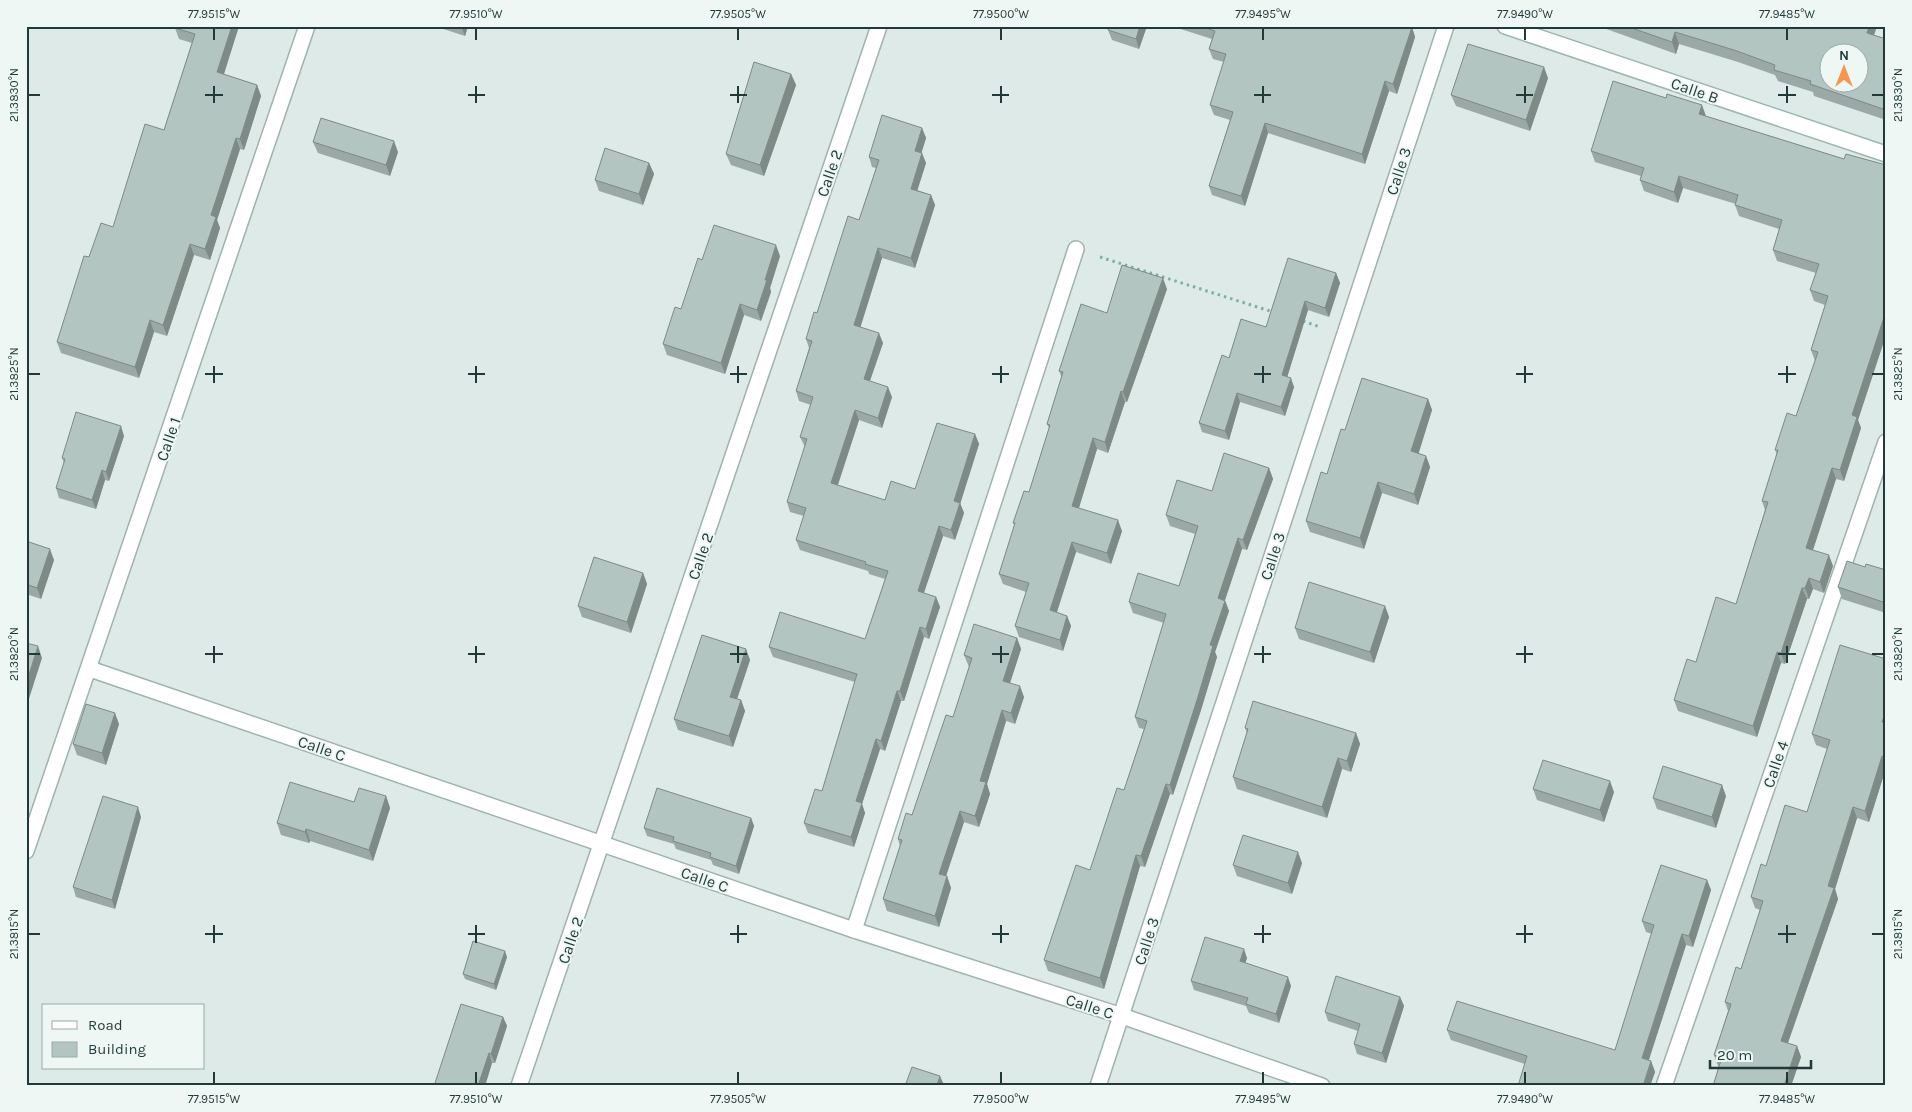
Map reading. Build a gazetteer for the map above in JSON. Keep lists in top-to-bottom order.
{
  "streets": {
    "street": [
      "Calle B",
      "Calle 3",
      "Calle 2",
      "Calle 1",
      "Calle C",
      "Calle 4"
    ]
  },
  "crossings": [
    ["Calle 3", "Calle C"],
    ["Calle 2", "Calle C"],
    ["Calle 1", "Calle C"]
  ],
  "legend": ["Road", "Building"],
  "scale_bar": "20 m",
  "north": "top",
  "coordinates": [
    "77.9515°W",
    "77.9510°W",
    "77.9505°W",
    "77.9500°W",
    "77.9495°W",
    "77.9490°W",
    "77.9485°W",
    "21.3830°N",
    "21.3825°N",
    "21.3820°N",
    "21.3815°N"
  ]
}
